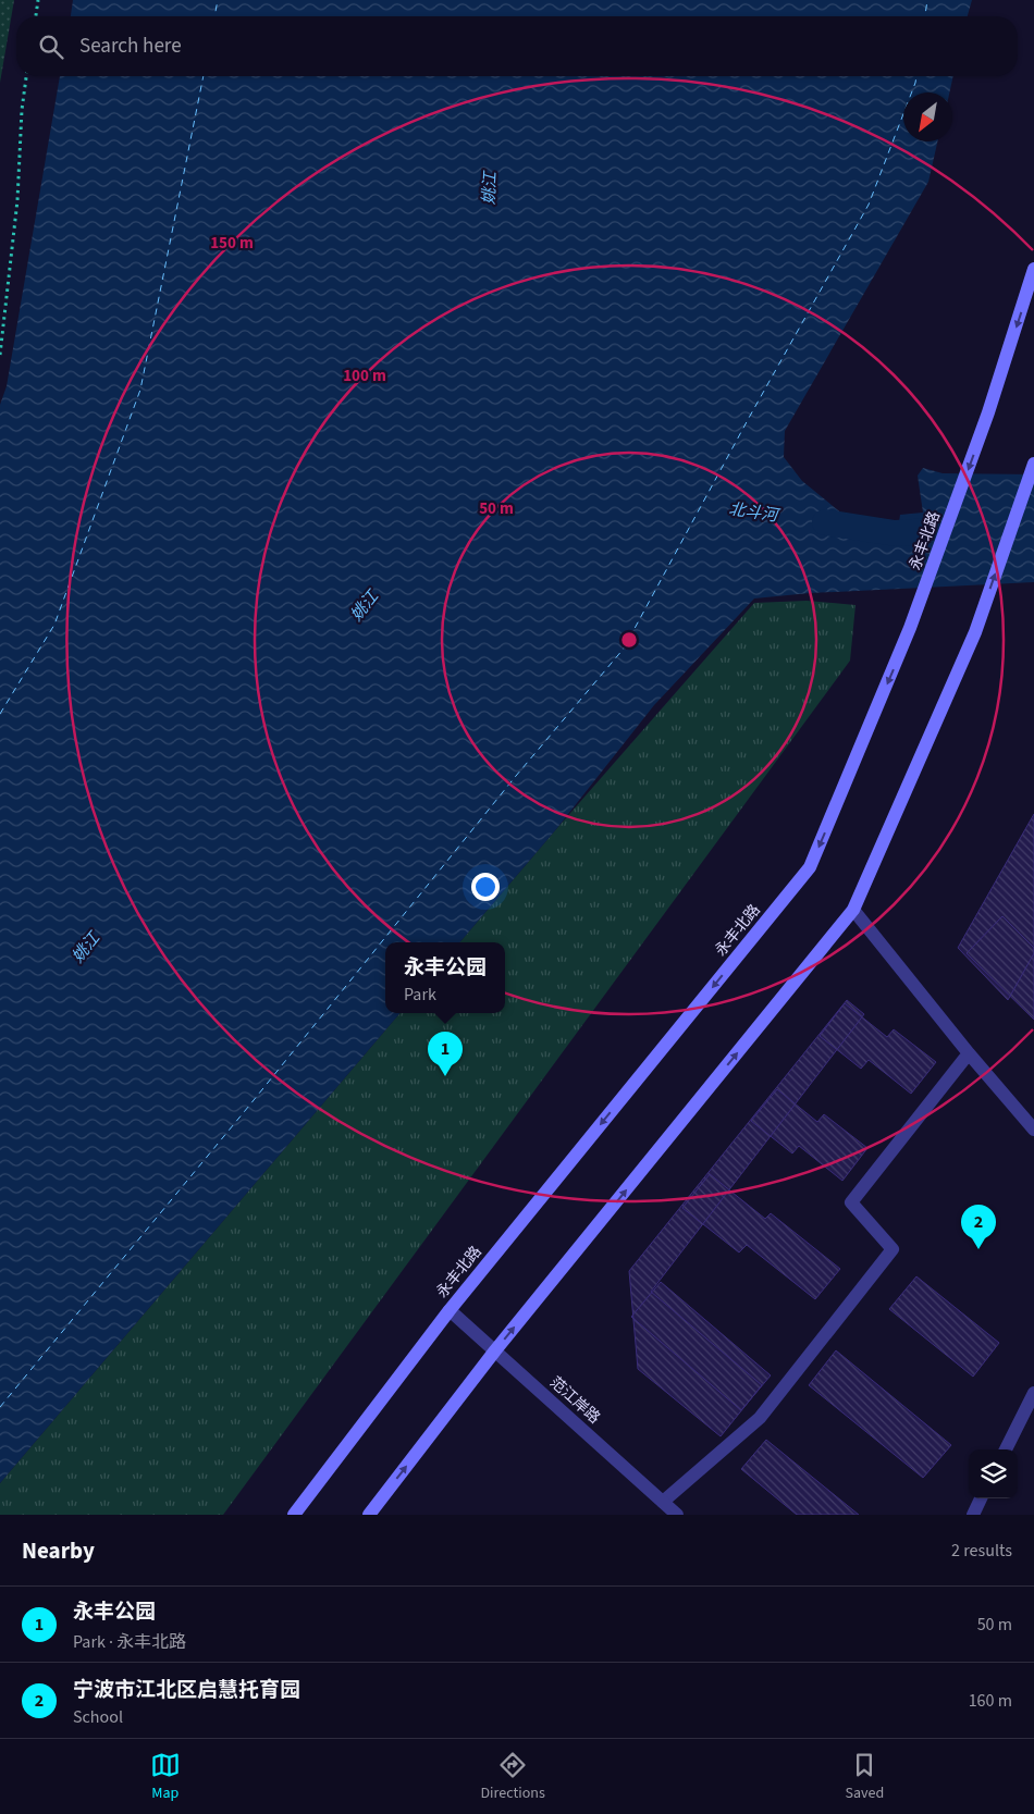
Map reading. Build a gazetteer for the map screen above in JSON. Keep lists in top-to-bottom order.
{
  "streets": {
    "main road": ["永丰北路"],
    "street": ["范江岸路"]
  },
  "crossings": [
    ["永丰北路", "范江岸路"]
  ],
  "water": ["姚江", "北斗河"],
  "north": "bottom left",
  "page": {
    "search": "Search here",
    "popup": ["永丰公园", "Park"],
    "pins": ["1", "2"],
    "heading": ["Nearby", "2 results"],
    "list": [
      {
        "mark": "1",
        "name": "永丰公园",
        "note": "Park · 永丰北路",
        "value": "50 m"
      },
      {
        "mark": "2",
        "name": "宁波市江北区启慧托育园",
        "note": "School",
        "value": "160 m"
      }
    ],
    "nav": ["Map", "Directions", "Saved"]
  },
  "rings": ["150 m", "100 m", "50 m"]
}
